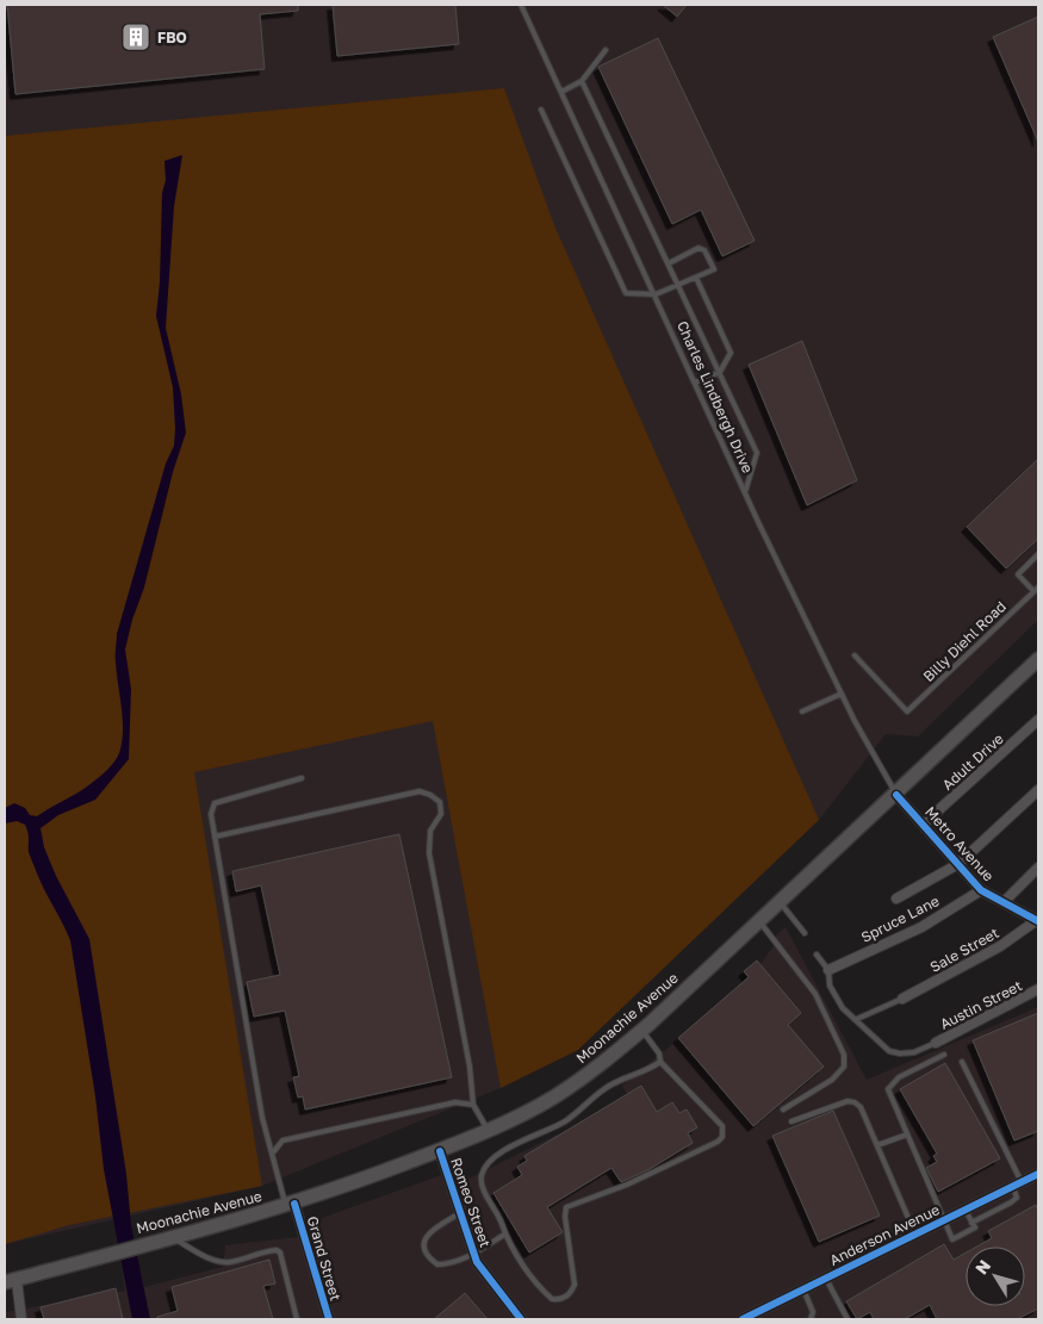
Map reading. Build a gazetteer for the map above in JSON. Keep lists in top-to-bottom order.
{
  "streets": {
    "main road": ["Moonachie Avenue"],
    "street": [
      "Adult Drive",
      "Metro Avenue",
      "Spruce Lane",
      "Sale Street",
      "Austin Street",
      "Romeo Street",
      "Anderson Avenue",
      "Grand Street"
    ],
    "lane": ["Charles Lindbergh Drive", "Billy Diehl Road"]
  },
  "crossings": [
    ["Charles Lindbergh Drive", "Metro Avenue"],
    ["Charles Lindbergh Drive", "Moonachie Avenue"],
    ["Adult Drive", "Metro Avenue"],
    ["Metro Avenue", "Spruce Lane"],
    ["Metro Avenue", "Sale Street"],
    ["Metro Avenue", "Moonachie Avenue"],
    ["Moonachie Avenue", "Romeo Street"],
    ["Moonachie Avenue", "Grand Street"]
  ],
  "places": {
    "building": ["FBO"]
  },
  "north": "top left"
}
